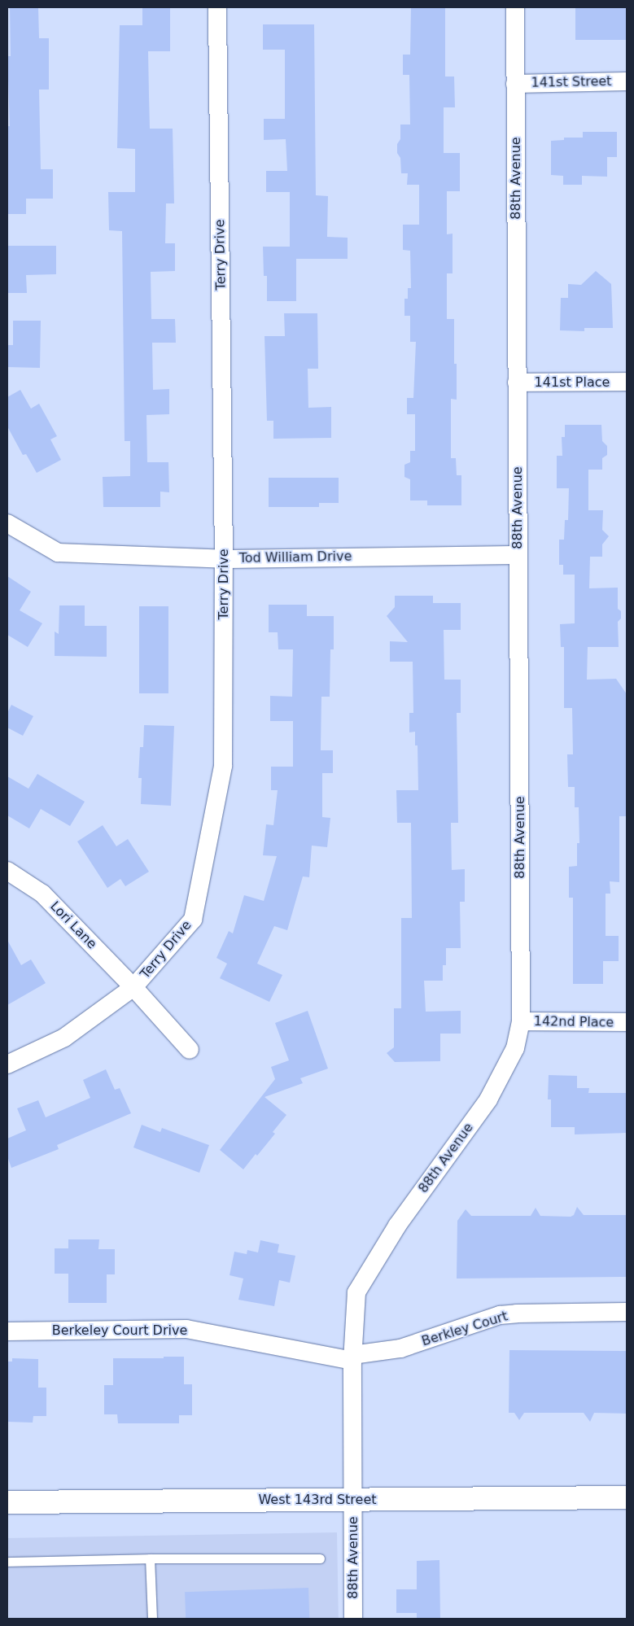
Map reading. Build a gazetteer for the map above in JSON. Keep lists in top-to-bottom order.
{
  "streets": {
    "main road": ["West 143rd Street"],
    "street": [
      "141st Street",
      "88th Avenue",
      "Terry Drive",
      "141st Place",
      "Tod William Drive",
      "Lori Lane",
      "142nd Place",
      "Berkley Court",
      "Berkeley Court Drive"
    ]
  },
  "crossings": [
    ["141st Street", "88th Avenue"],
    ["88th Avenue", "141st Place"],
    ["88th Avenue", "Tod William Drive"],
    ["88th Avenue", "142nd Place"],
    ["88th Avenue", "Berkley Court"],
    ["88th Avenue", "Berkeley Court Drive"],
    ["88th Avenue", "West 143rd Street"],
    ["Terry Drive", "Tod William Drive"],
    ["Terry Drive", "Lori Lane"],
    ["Berkley Court", "Berkeley Court Drive"]
  ]
}
